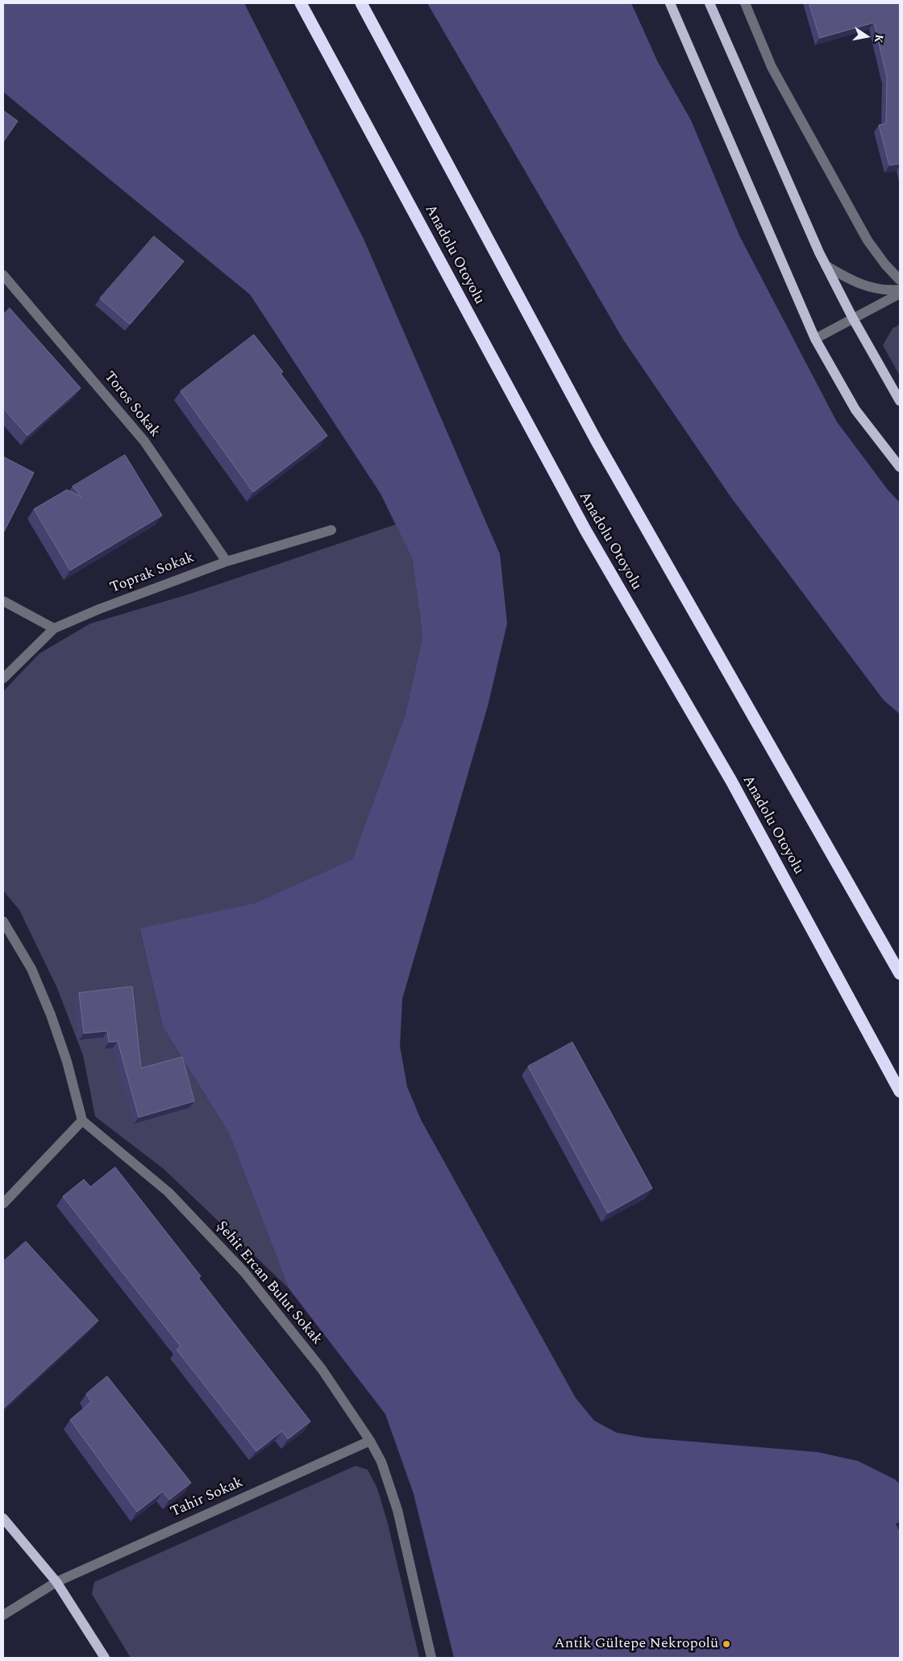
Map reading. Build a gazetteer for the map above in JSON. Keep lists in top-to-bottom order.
{
  "streets": {
    "highway": ["Anadolu Otoyolu"],
    "street": [
      "Toros Sokak",
      "Toprak Sokak",
      "Şehit Ercan Bulut Sokak",
      "Tahir Sokak"
    ]
  },
  "crossings": [
    ["Toros Sokak", "Toprak Sokak"],
    ["Şehit Ercan Bulut Sokak", "Tahir Sokak"]
  ],
  "places": ["Antik Gültepe Nekropolü"],
  "north": "right"
}
